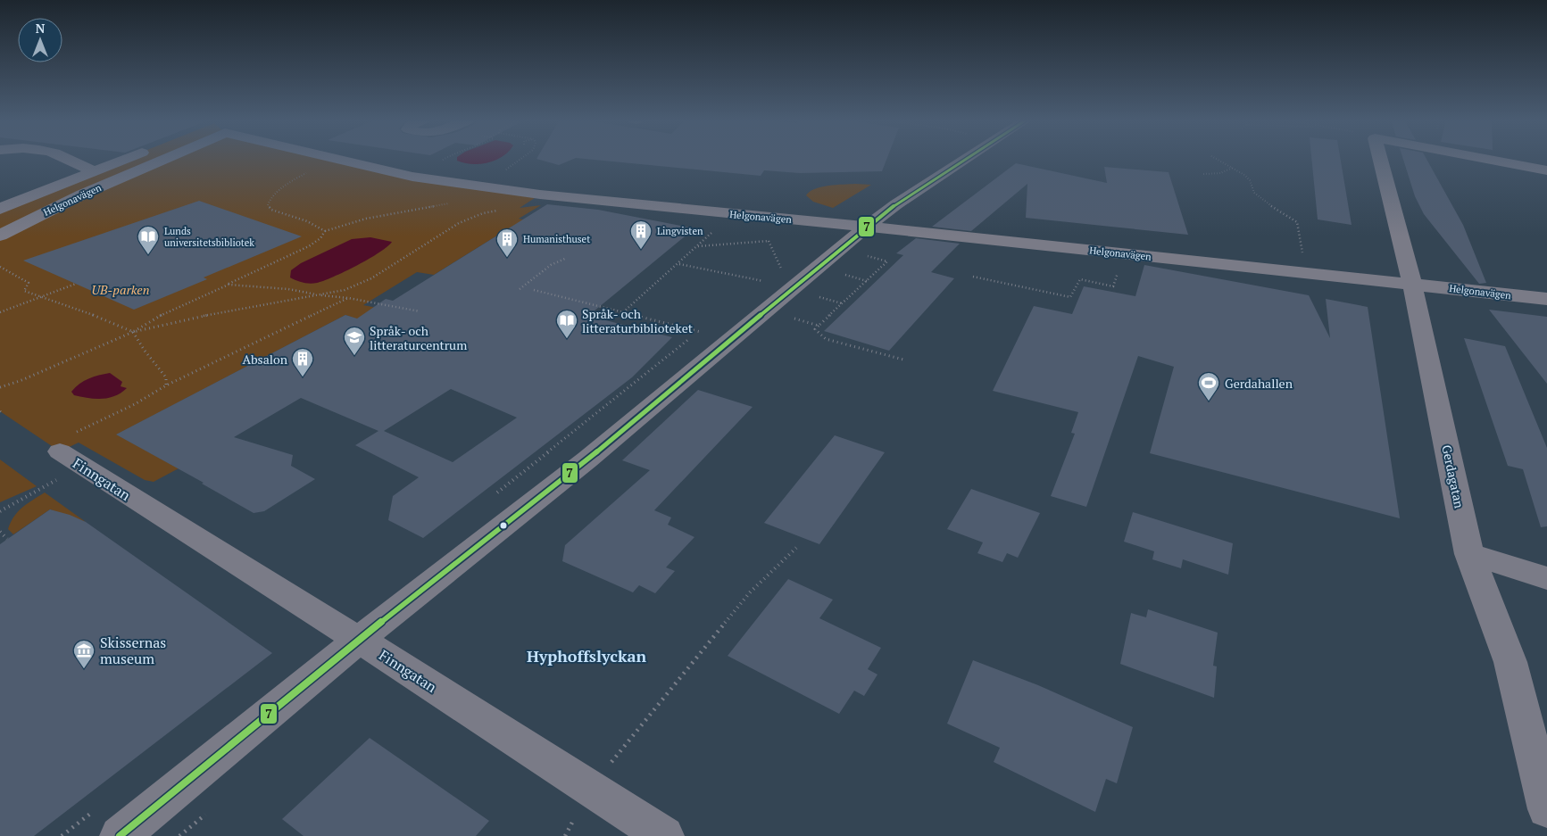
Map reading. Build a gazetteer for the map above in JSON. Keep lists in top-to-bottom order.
{
  "streets": {
    "street": ["Helgonavägen", "Gerdagatan", "Finngatan"]
  },
  "crossings": [
    ["Helgonavägen", "Gerdagatan"]
  ],
  "districts": ["Hyphoffslyckan"],
  "parks": ["UB-parken"],
  "places": {
    "building": ["Lingvisten", "Humanisthuset", "Absalon"],
    "library": ["Lunds universitetsbibliotek", "Språk- och litteraturbiblioteket"],
    "school or university": ["Språk- och litteraturcentrum"],
    "sports": ["Gerdahallen"],
    "museum": ["Skissernas museum"]
  },
  "lines": ["transit line 7"],
  "north": "top"
}
